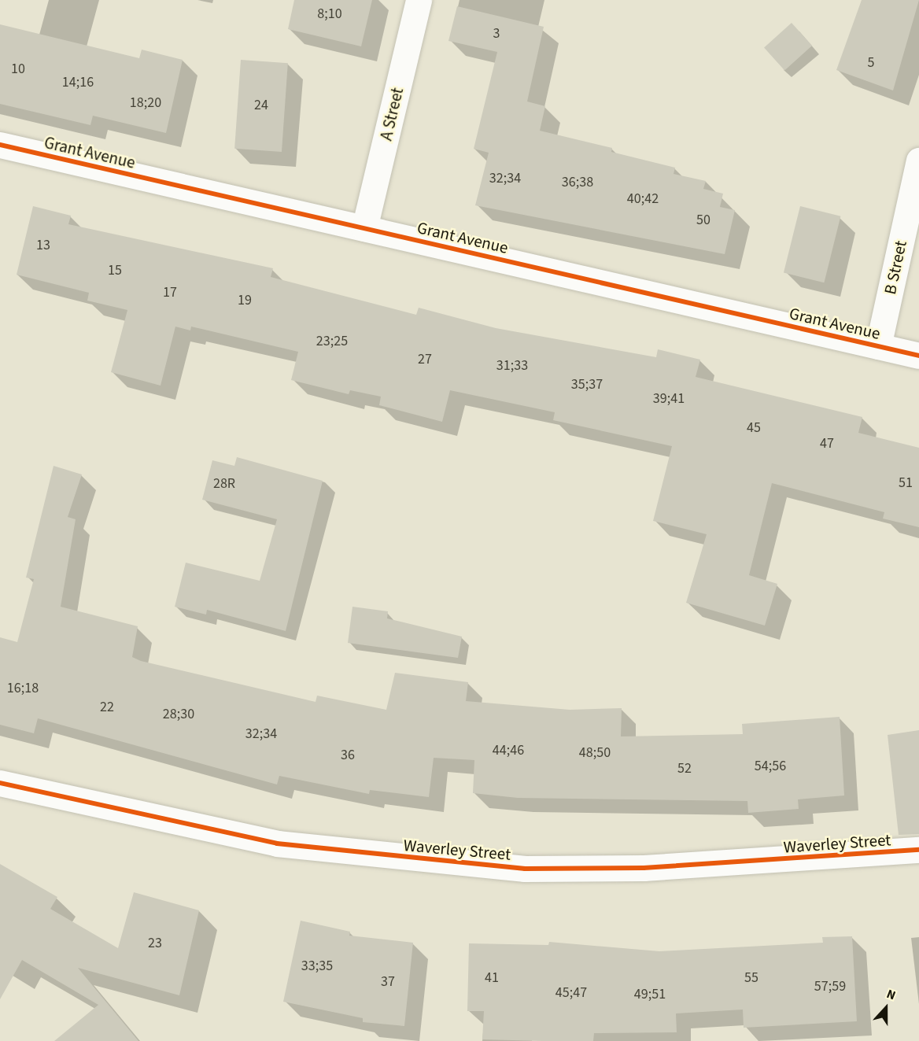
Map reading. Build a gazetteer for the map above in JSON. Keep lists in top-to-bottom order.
{
  "streets": {
    "street": [
      "A Street",
      "Grant Avenue",
      "B Street",
      "Waverley Street"
    ]
  },
  "crossings": [
    ["A Street", "Grant Avenue"],
    ["Grant Avenue", "B Street"]
  ],
  "house_numbers": [
    "8;10",
    "3",
    "5",
    "10",
    "14;16",
    "18;20",
    "24",
    "32;34",
    "36;38",
    "40;42",
    "50",
    "13",
    "15",
    "17",
    "19",
    "23;25",
    "27",
    "31;33",
    "35;37",
    "39;41",
    "45",
    "47",
    "51",
    "28R",
    "16;18",
    "22",
    "28;30",
    "32;34",
    "44;46",
    "48;50",
    "36",
    "54;56",
    "52",
    "23",
    "33;35",
    "41",
    "55",
    "37",
    "57;59",
    "45;47",
    "49;51"
  ],
  "north": "top"
}
